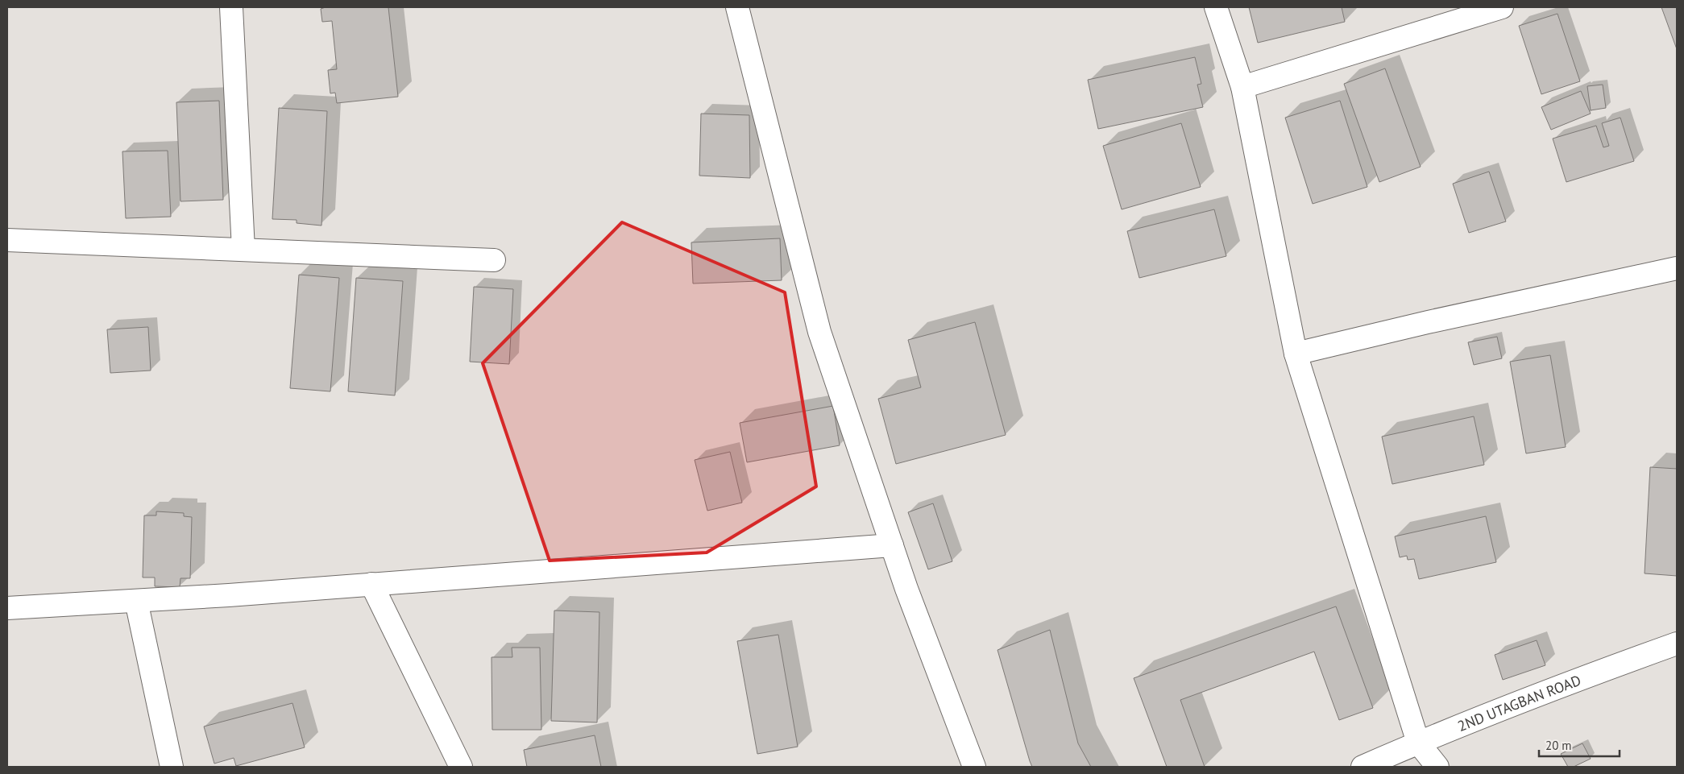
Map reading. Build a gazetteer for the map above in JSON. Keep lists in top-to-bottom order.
{
  "streets": {
    "street": ["2ND UTAGBAN ROAD"]
  },
  "scale_bar": "20 m"
}
